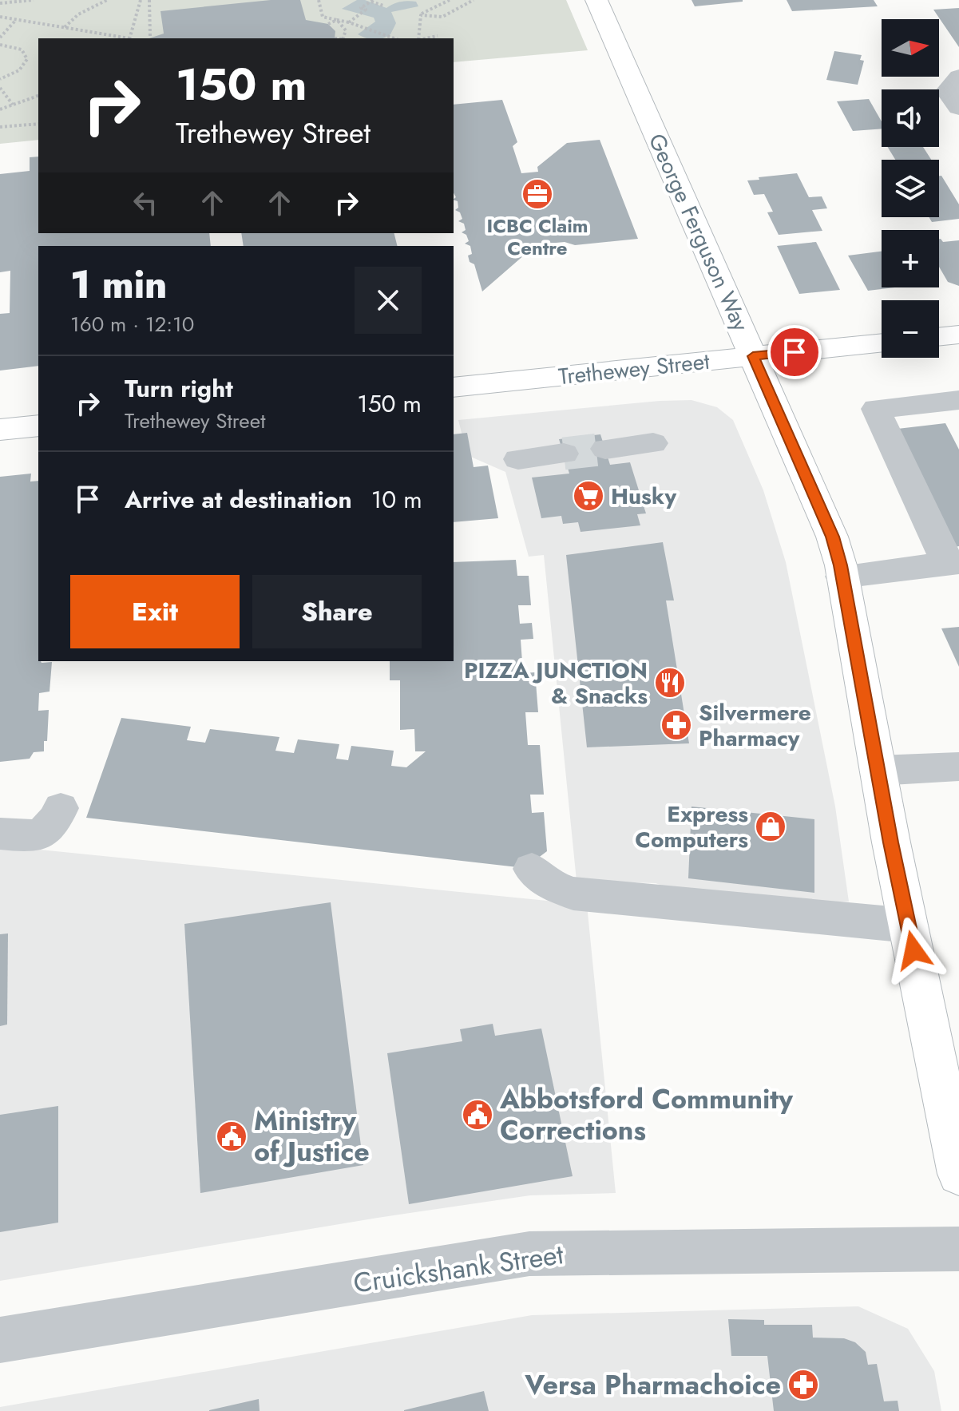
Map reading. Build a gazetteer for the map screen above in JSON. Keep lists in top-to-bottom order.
{
  "streets": {
    "main road": ["George Ferguson Way", "Trethewey Street"],
    "street": ["Cruickshank Street"]
  },
  "crossings": [
    ["George Ferguson Way", "Trethewey Street"]
  ],
  "places": {
    "office": ["ICBC Claim Centre"],
    "supermarket": ["Husky"],
    "restaurant": ["PIZZA JUNCTION & Snacks"],
    "pharmacy": ["Silvermere Pharmacy", "Versa Pharmachoice"],
    "shop": ["Express Computers"],
    "public building": ["Abbotsford Community Corrections", "Ministry of Justice"]
  },
  "north": "right",
  "page": {
    "map_buttons": ["+", "−"],
    "turn": ["150 m", "Trethewey Street"],
    "heading": ["1 min", "160 m · 12:10"],
    "list": [
      {
        "name": "Turn right",
        "note": "Trethewey Street",
        "value": "150 m"
      },
      {
        "name": "Arrive at destination",
        "value": "10 m"
      }
    ],
    "buttons": ["Exit", "Share"]
  }
}
